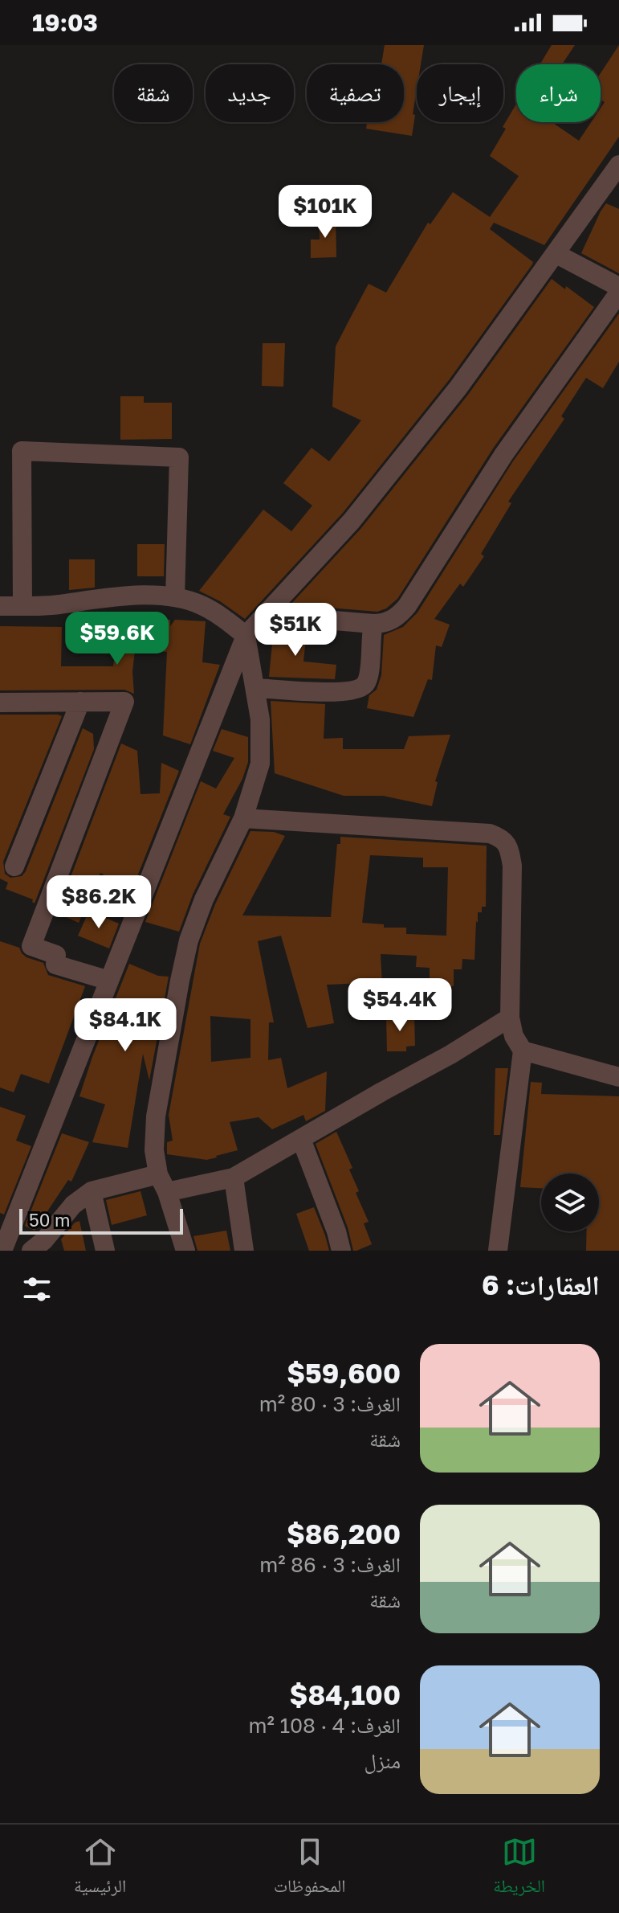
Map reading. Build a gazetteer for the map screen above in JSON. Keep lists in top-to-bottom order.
{
  "scale_bar": "50 m",
  "page": {
    "status": "19:03",
    "chip": [
      "شراء",
      "إيجار",
      "تصفية",
      "جديد",
      "شقة"
    ],
    "price": [
      "$101K",
      "$51K",
      "$59.6K",
      "$86.2K",
      "$54.4K",
      "$84.1K"
    ],
    "scale": "50 m",
    "heading": "العقارات: 6",
    "list": [
      {
        "name": "$59,600",
        "note": "الغرف: 3 · 80 m² · شقة"
      },
      {
        "name": "$86,200",
        "note": "الغرف: 3 · 86 m² · شقة"
      },
      {
        "name": "$84,100",
        "note": "الغرف: 4 · 108 m² · منزل"
      }
    ],
    "tabs": ["الخريطة", "المحفوظات", "الرئيسية"]
  }
}
